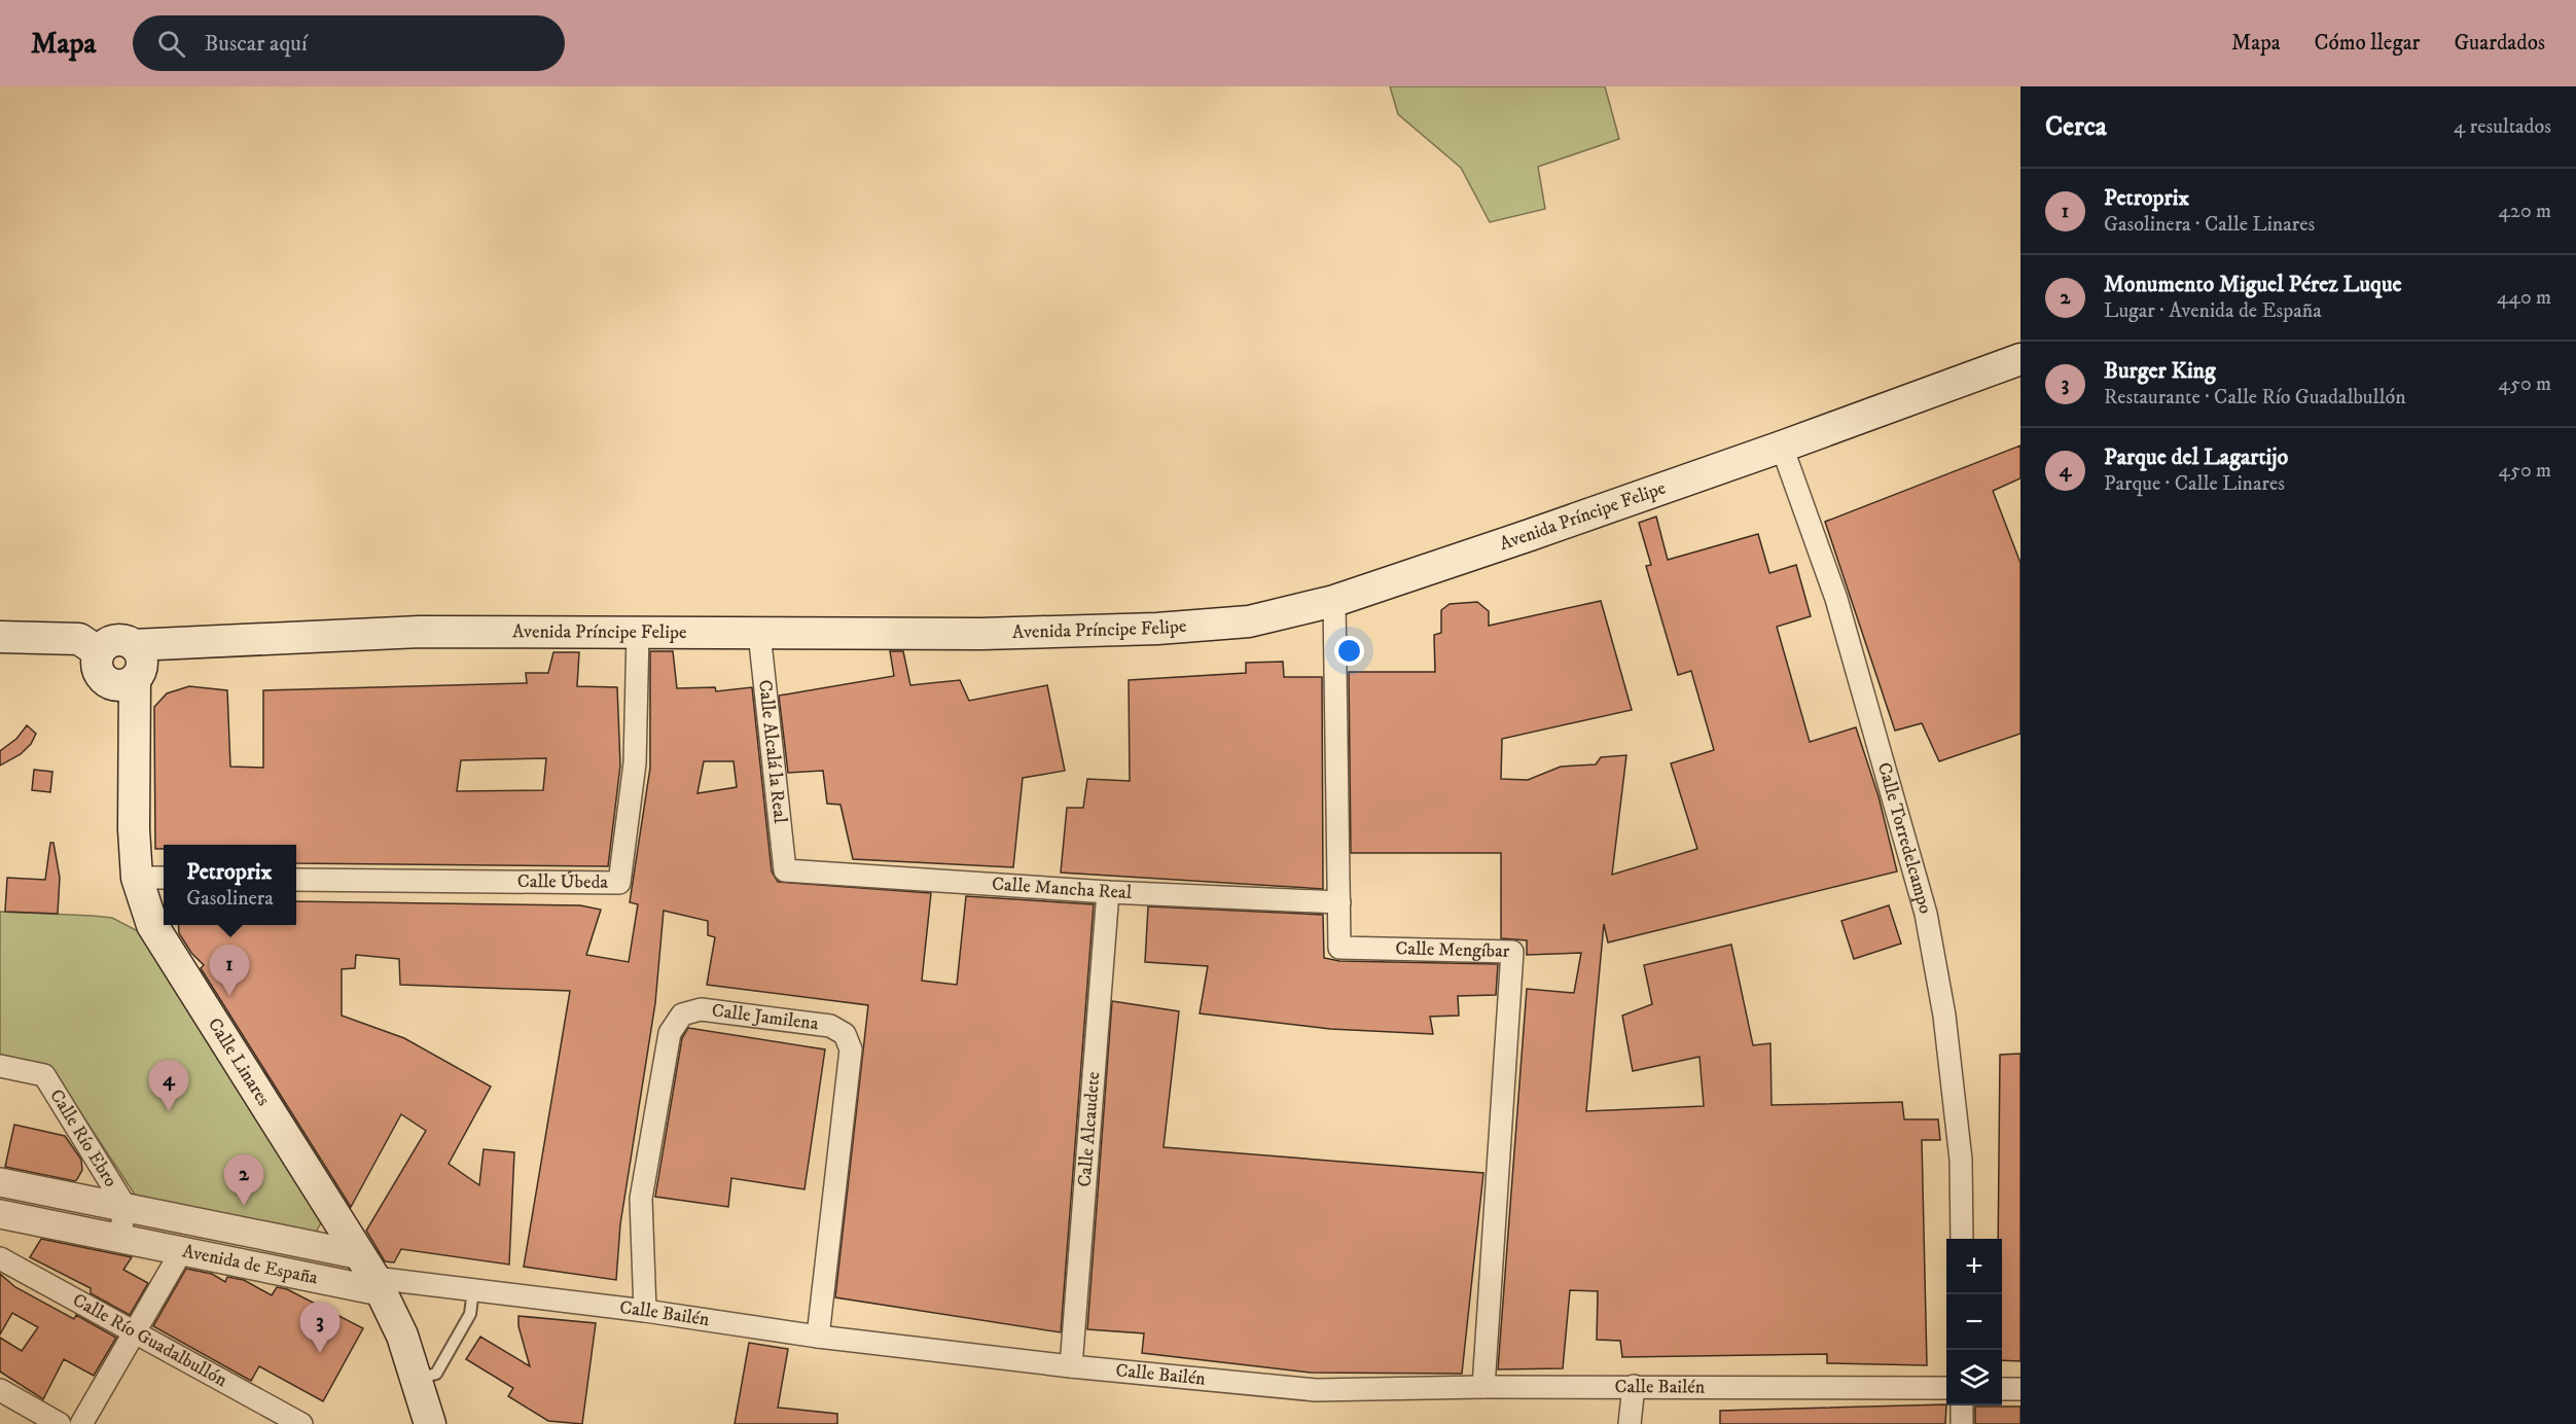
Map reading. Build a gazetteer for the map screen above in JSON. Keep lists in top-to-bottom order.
{
  "streets": {
    "main road": ["Avenida Príncipe Felipe", "Calle Linares"],
    "street": [
      "Calle Alcalá la Real",
      "Calle Torredelcampo",
      "Calle Úbeda",
      "Calle Mancha Real",
      "Calle Mengíbar",
      "Calle Jamilena",
      "Calle Alcaudete",
      "Calle Río Ebro",
      "Avenida de España",
      "Calle Bailén",
      "Calle Río Guadalbullón"
    ]
  },
  "crossings": [
    ["Avenida Príncipe Felipe", "Calle Alcalá la Real"],
    ["Avenida Príncipe Felipe", "Calle Torredelcampo"],
    ["Avenida Príncipe Felipe", "Calle Úbeda"],
    ["Avenida Príncipe Felipe", "Calle Mengíbar"],
    ["Avenida Príncipe Felipe", "Calle Linares"],
    ["Calle Alcalá la Real", "Calle Mancha Real"],
    ["Calle Mancha Real", "Calle Mengíbar"],
    ["Calle Mancha Real", "Calle Alcaudete"],
    ["Calle Mengíbar", "Calle Bailén"],
    ["Calle Jamilena", "Calle Bailén"],
    ["Calle Linares", "Avenida de España"],
    ["Calle Linares", "Calle Bailén"],
    ["Calle Alcaudete", "Calle Bailén"],
    ["Calle Río Ebro", "Avenida de España"],
    ["Avenida de España", "Calle Bailén"]
  ],
  "page": {
    "header": "Mapa",
    "search": "Buscar aquí",
    "nav": ["Mapa", "Cómo llegar", "Guardados"],
    "heading": ["Cerca", "4 resultados"],
    "list": [
      {
        "mark": "1",
        "name": "Petroprix",
        "note": "Gasolinera · Calle Linares",
        "value": "420 m"
      },
      {
        "mark": "2",
        "name": "Monumento Miguel Pérez Luque",
        "note": "Lugar · Avenida de España",
        "value": "440 m"
      },
      {
        "mark": "3",
        "name": "Burger King",
        "note": "Restaurante · Calle Río Guadalbullón",
        "value": "450 m"
      },
      {
        "mark": "4",
        "name": "Parque del Lagartijo",
        "note": "Parque · Calle Linares",
        "value": "450 m"
      }
    ],
    "popup": ["Petroprix", "Gasolinera"],
    "pins": [
      "1",
      "4",
      "2",
      "3"
    ],
    "map_buttons": ["+", "−"]
  }
}
